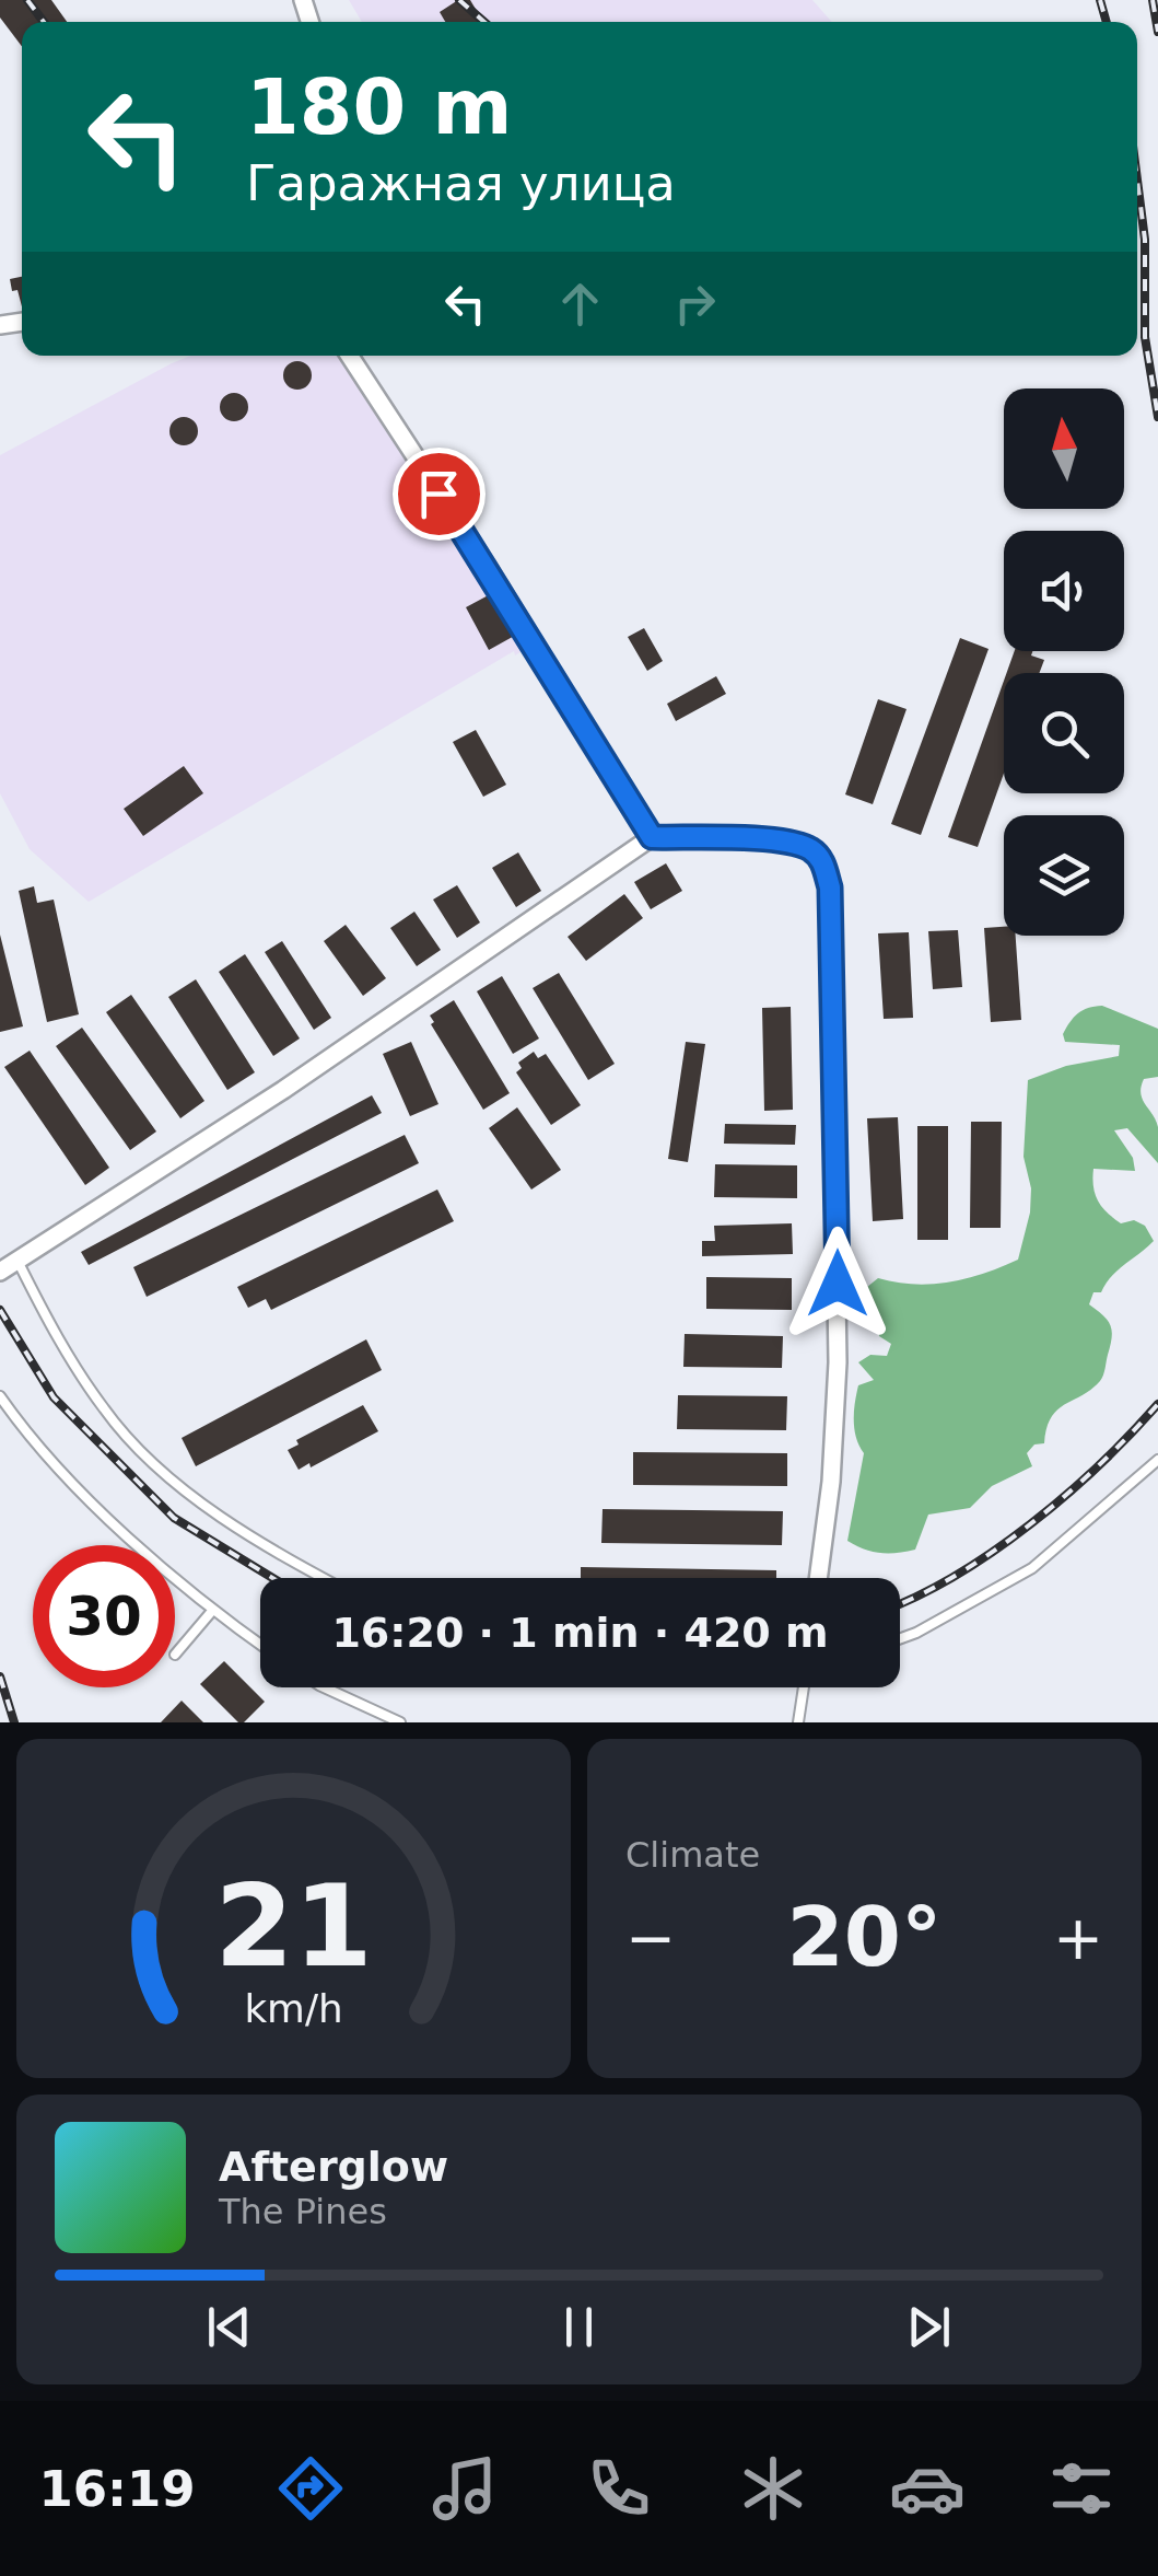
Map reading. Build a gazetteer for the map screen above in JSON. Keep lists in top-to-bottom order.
{
  "north": "top",
  "page": {
    "turn": ["180 m", "Гаражная улица"],
    "limit": "30",
    "trip": "16:20 · 1 min · 420 m",
    "tile": "Climate",
    "heat": ["−", "20°", "+"],
    "song": ["Afterglow", "The Pines"],
    "tabs": "16:19",
    "gauge": ["21", "km/h"]
  }
}
